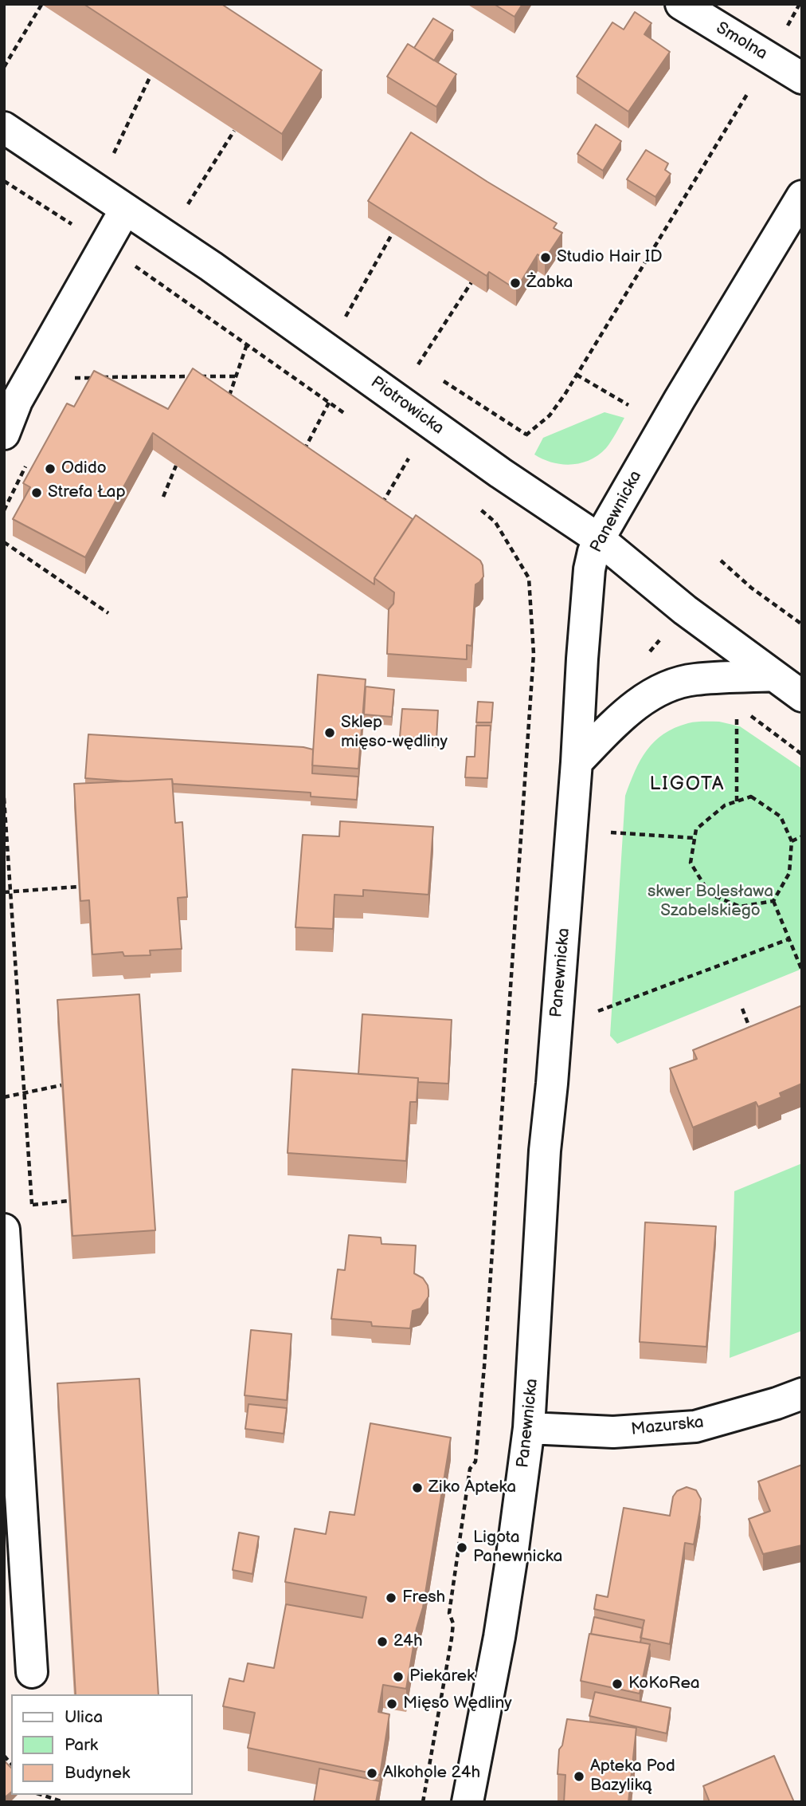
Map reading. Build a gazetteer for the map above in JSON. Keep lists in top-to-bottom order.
{
  "streets": {
    "street": [
      "Smolna",
      "Piotrowicka",
      "Panewnicka",
      "Mazurska"
    ]
  },
  "crossings": [
    ["Piotrowicka", "Panewnicka"],
    ["Panewnicka", "Mazurska"]
  ],
  "districts": ["LIGOTA"],
  "parks": ["skwer Bolesława Szabelskiego"],
  "places": [
    "Studio Hair ID",
    "Żabka",
    "Odido",
    "Strefa Łap",
    "Sklep mięso-wędliny",
    "Ziko Apteka",
    "Ligota Panewnicka",
    "Fresh",
    "24h",
    "Piekarek",
    "KoKoRea",
    "Mięso Wędliny",
    "Alkohole 24h",
    "Apteka Pod Bazyliką"
  ],
  "legend": ["Ulica", "Park", "Budynek"]
}
